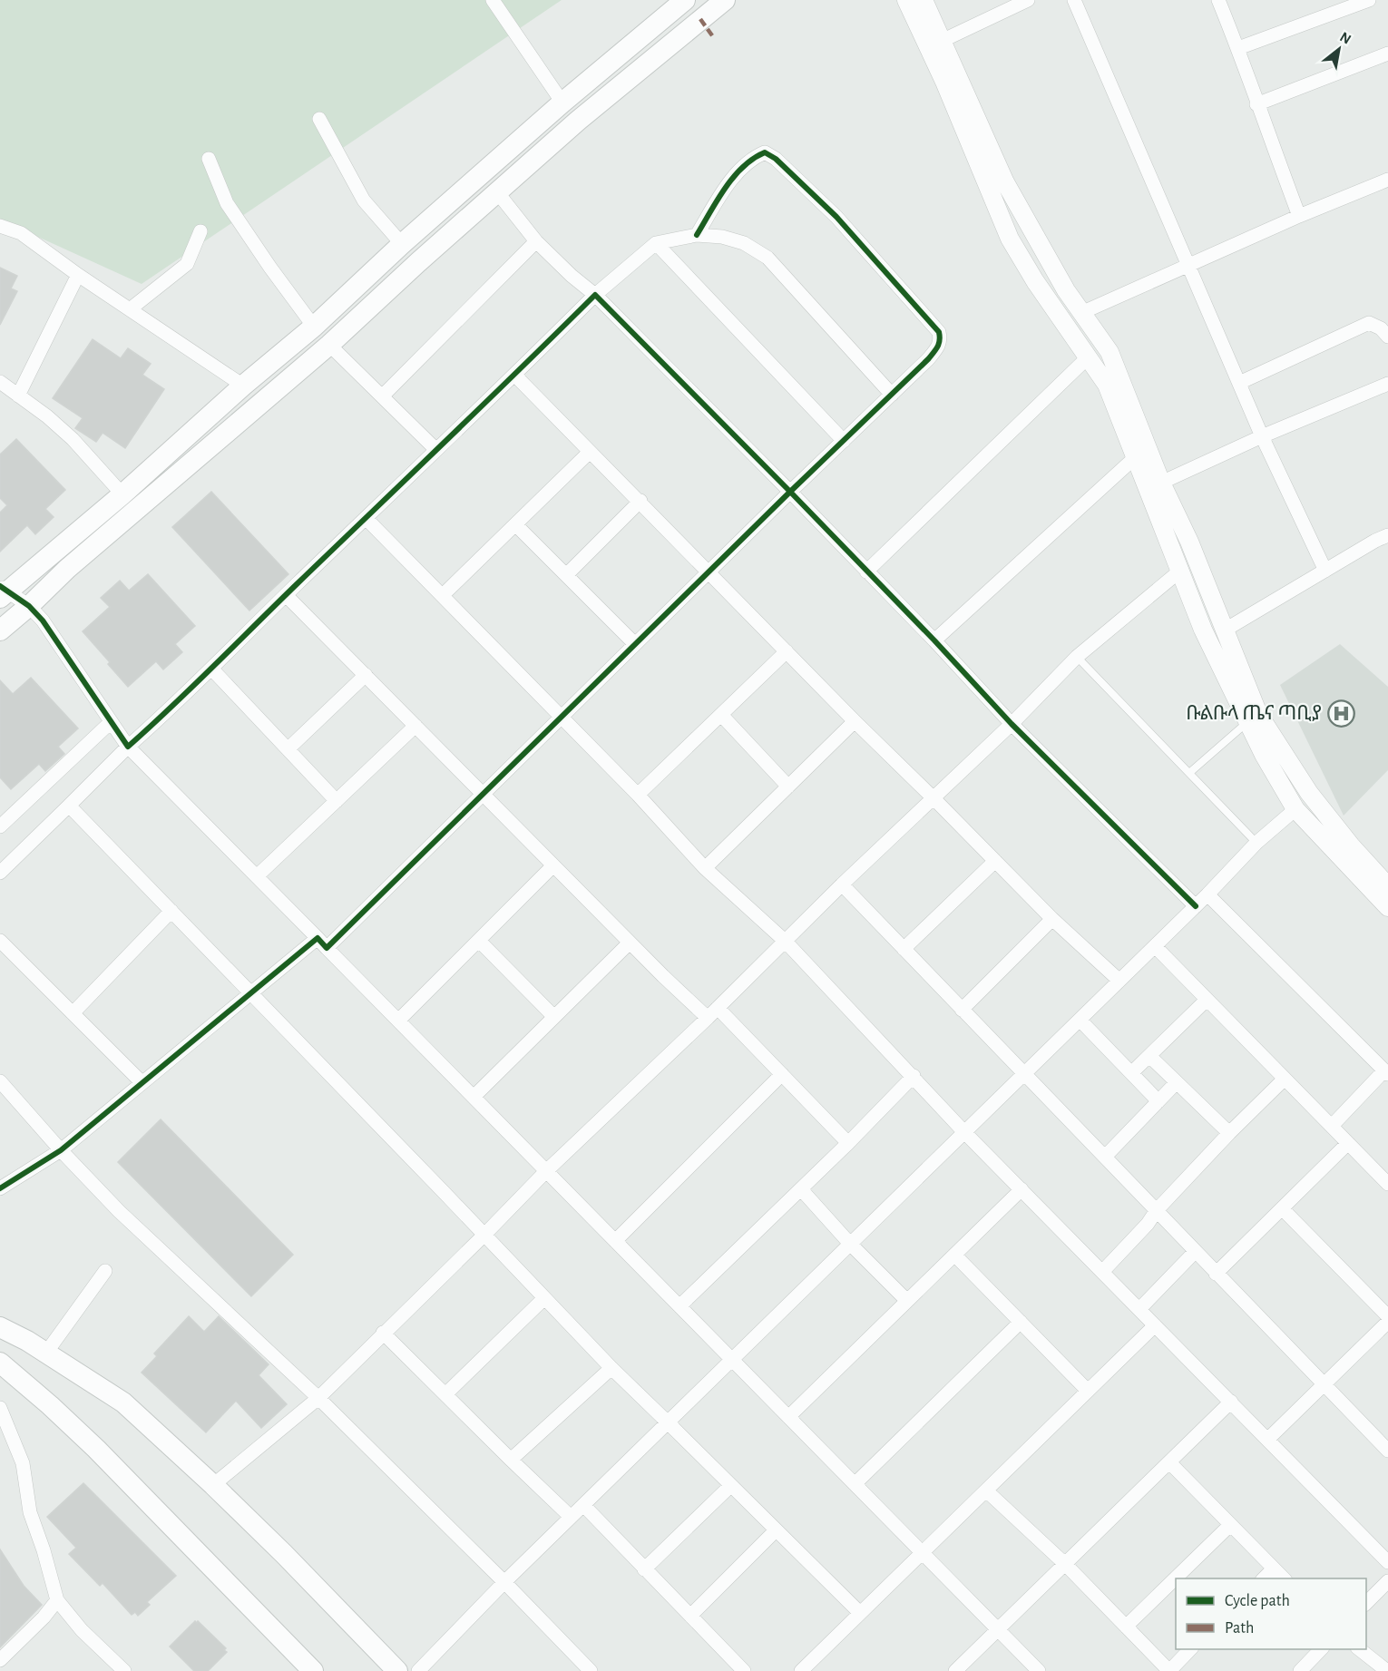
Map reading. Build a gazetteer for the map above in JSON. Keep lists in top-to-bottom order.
{
  "places": {
    "hospital": ["ቡልቡላ ጤና ጣቢያ"]
  },
  "legend": ["Cycle path", "Path"],
  "north": "top right"
}
